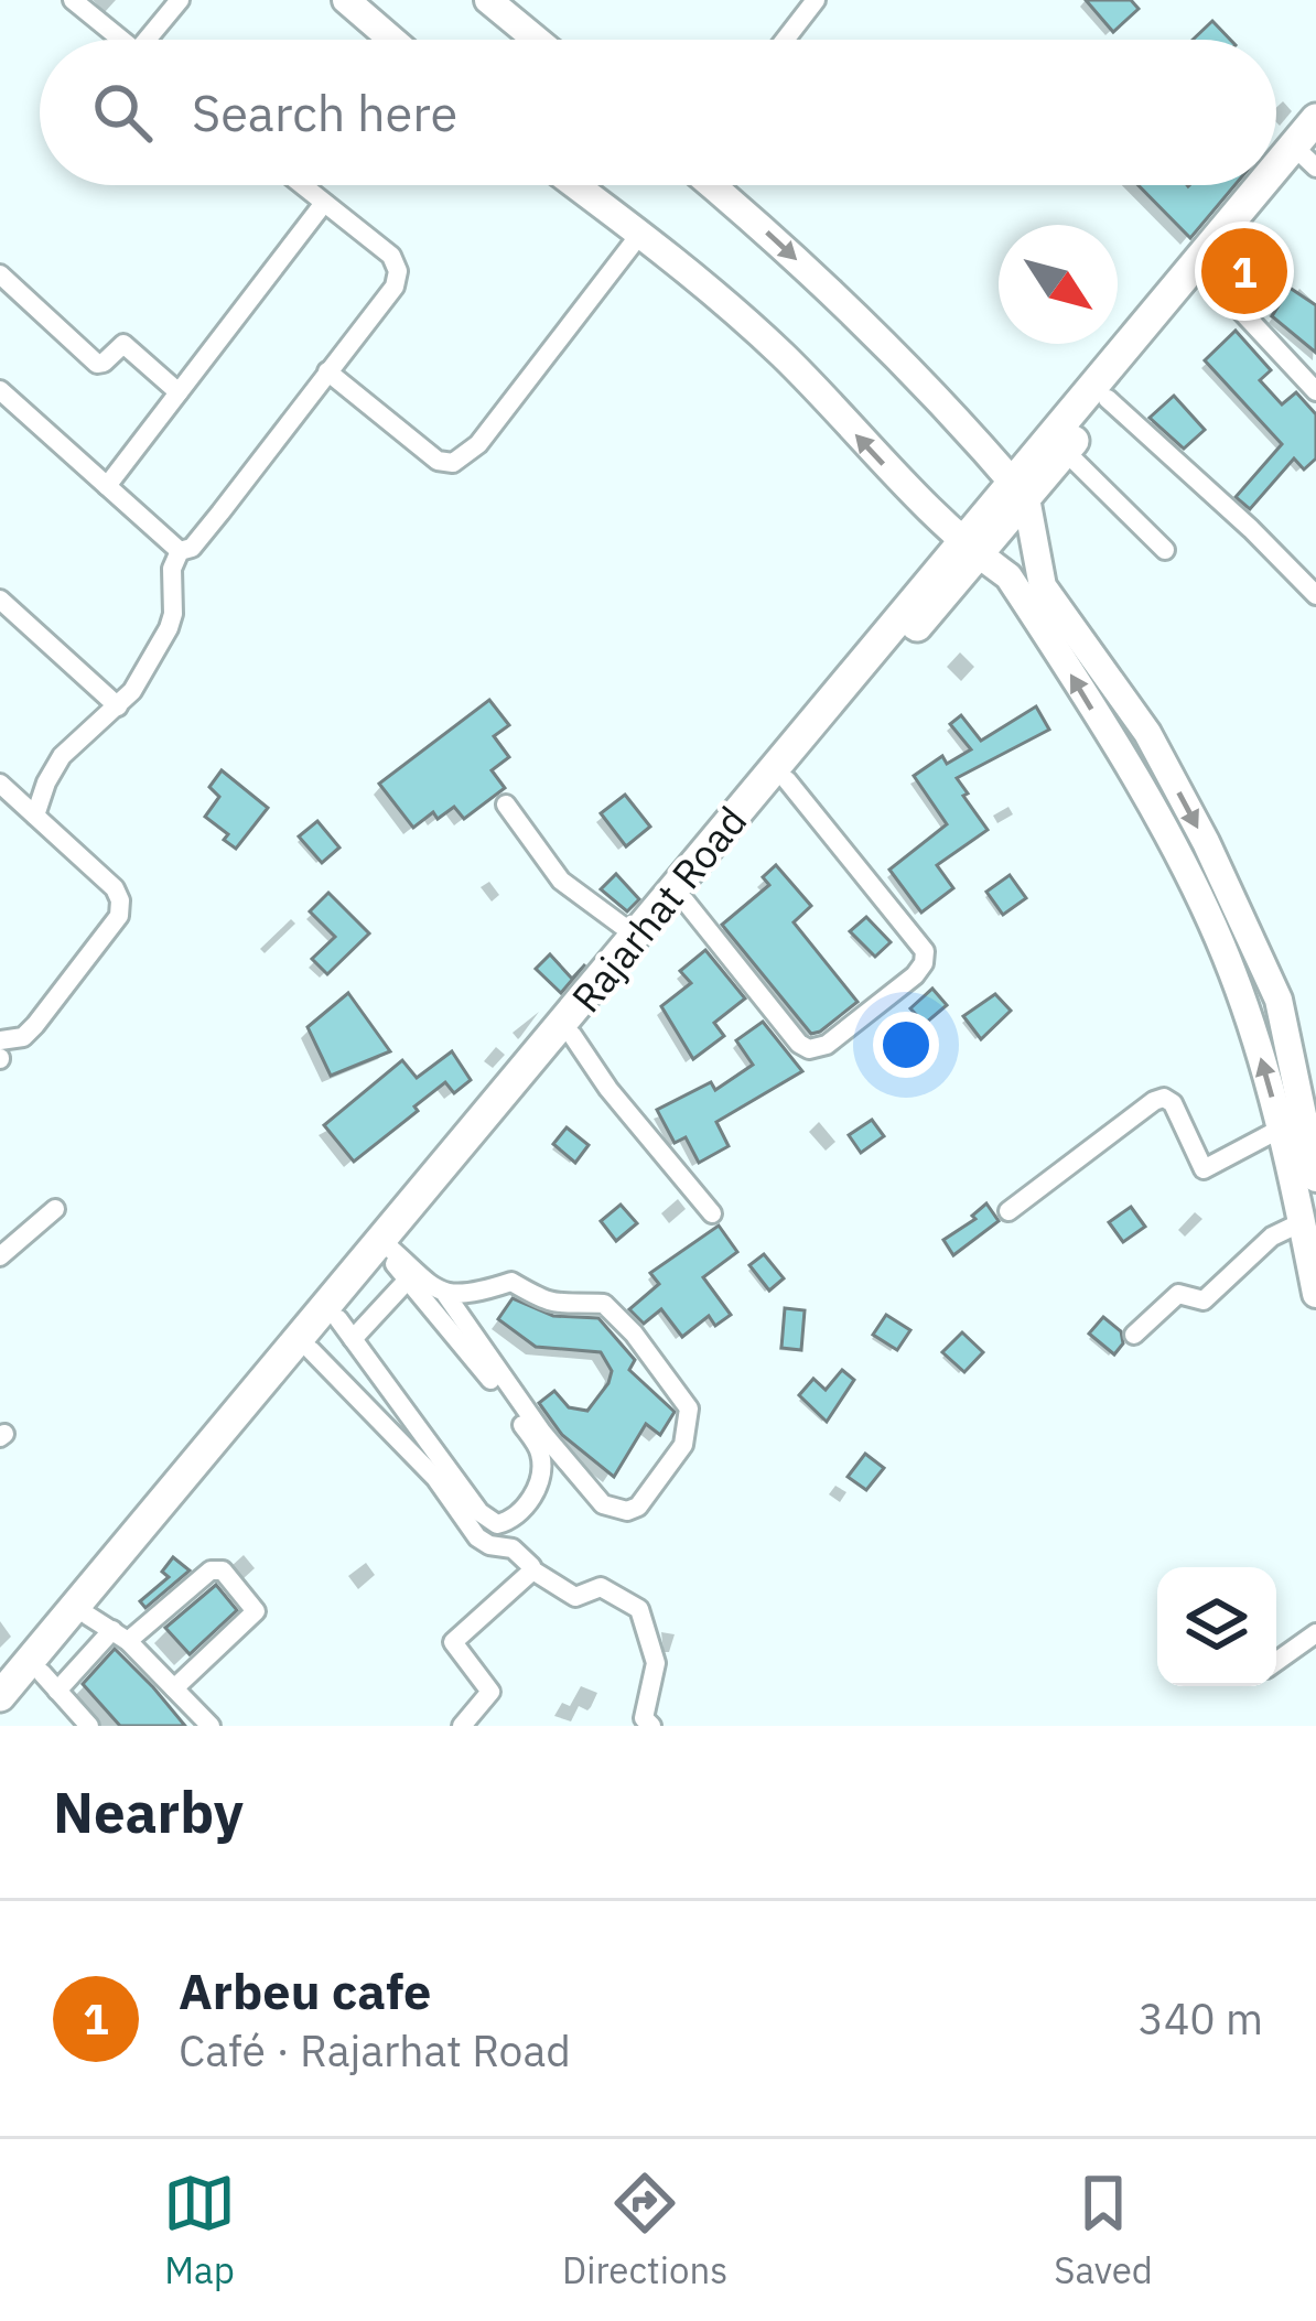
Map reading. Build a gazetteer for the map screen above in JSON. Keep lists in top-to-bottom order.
{
  "streets": {
    "main road": ["Rajarhat Road"]
  },
  "north": "bottom right",
  "page": {
    "search": "Search here",
    "pins": "1",
    "heading": "Nearby",
    "list": [
      {
        "mark": "1",
        "name": "Arbeu cafe",
        "note": "Café · Rajarhat Road",
        "value": "340 m"
      }
    ],
    "nav": ["Map", "Directions", "Saved"]
  }
}
